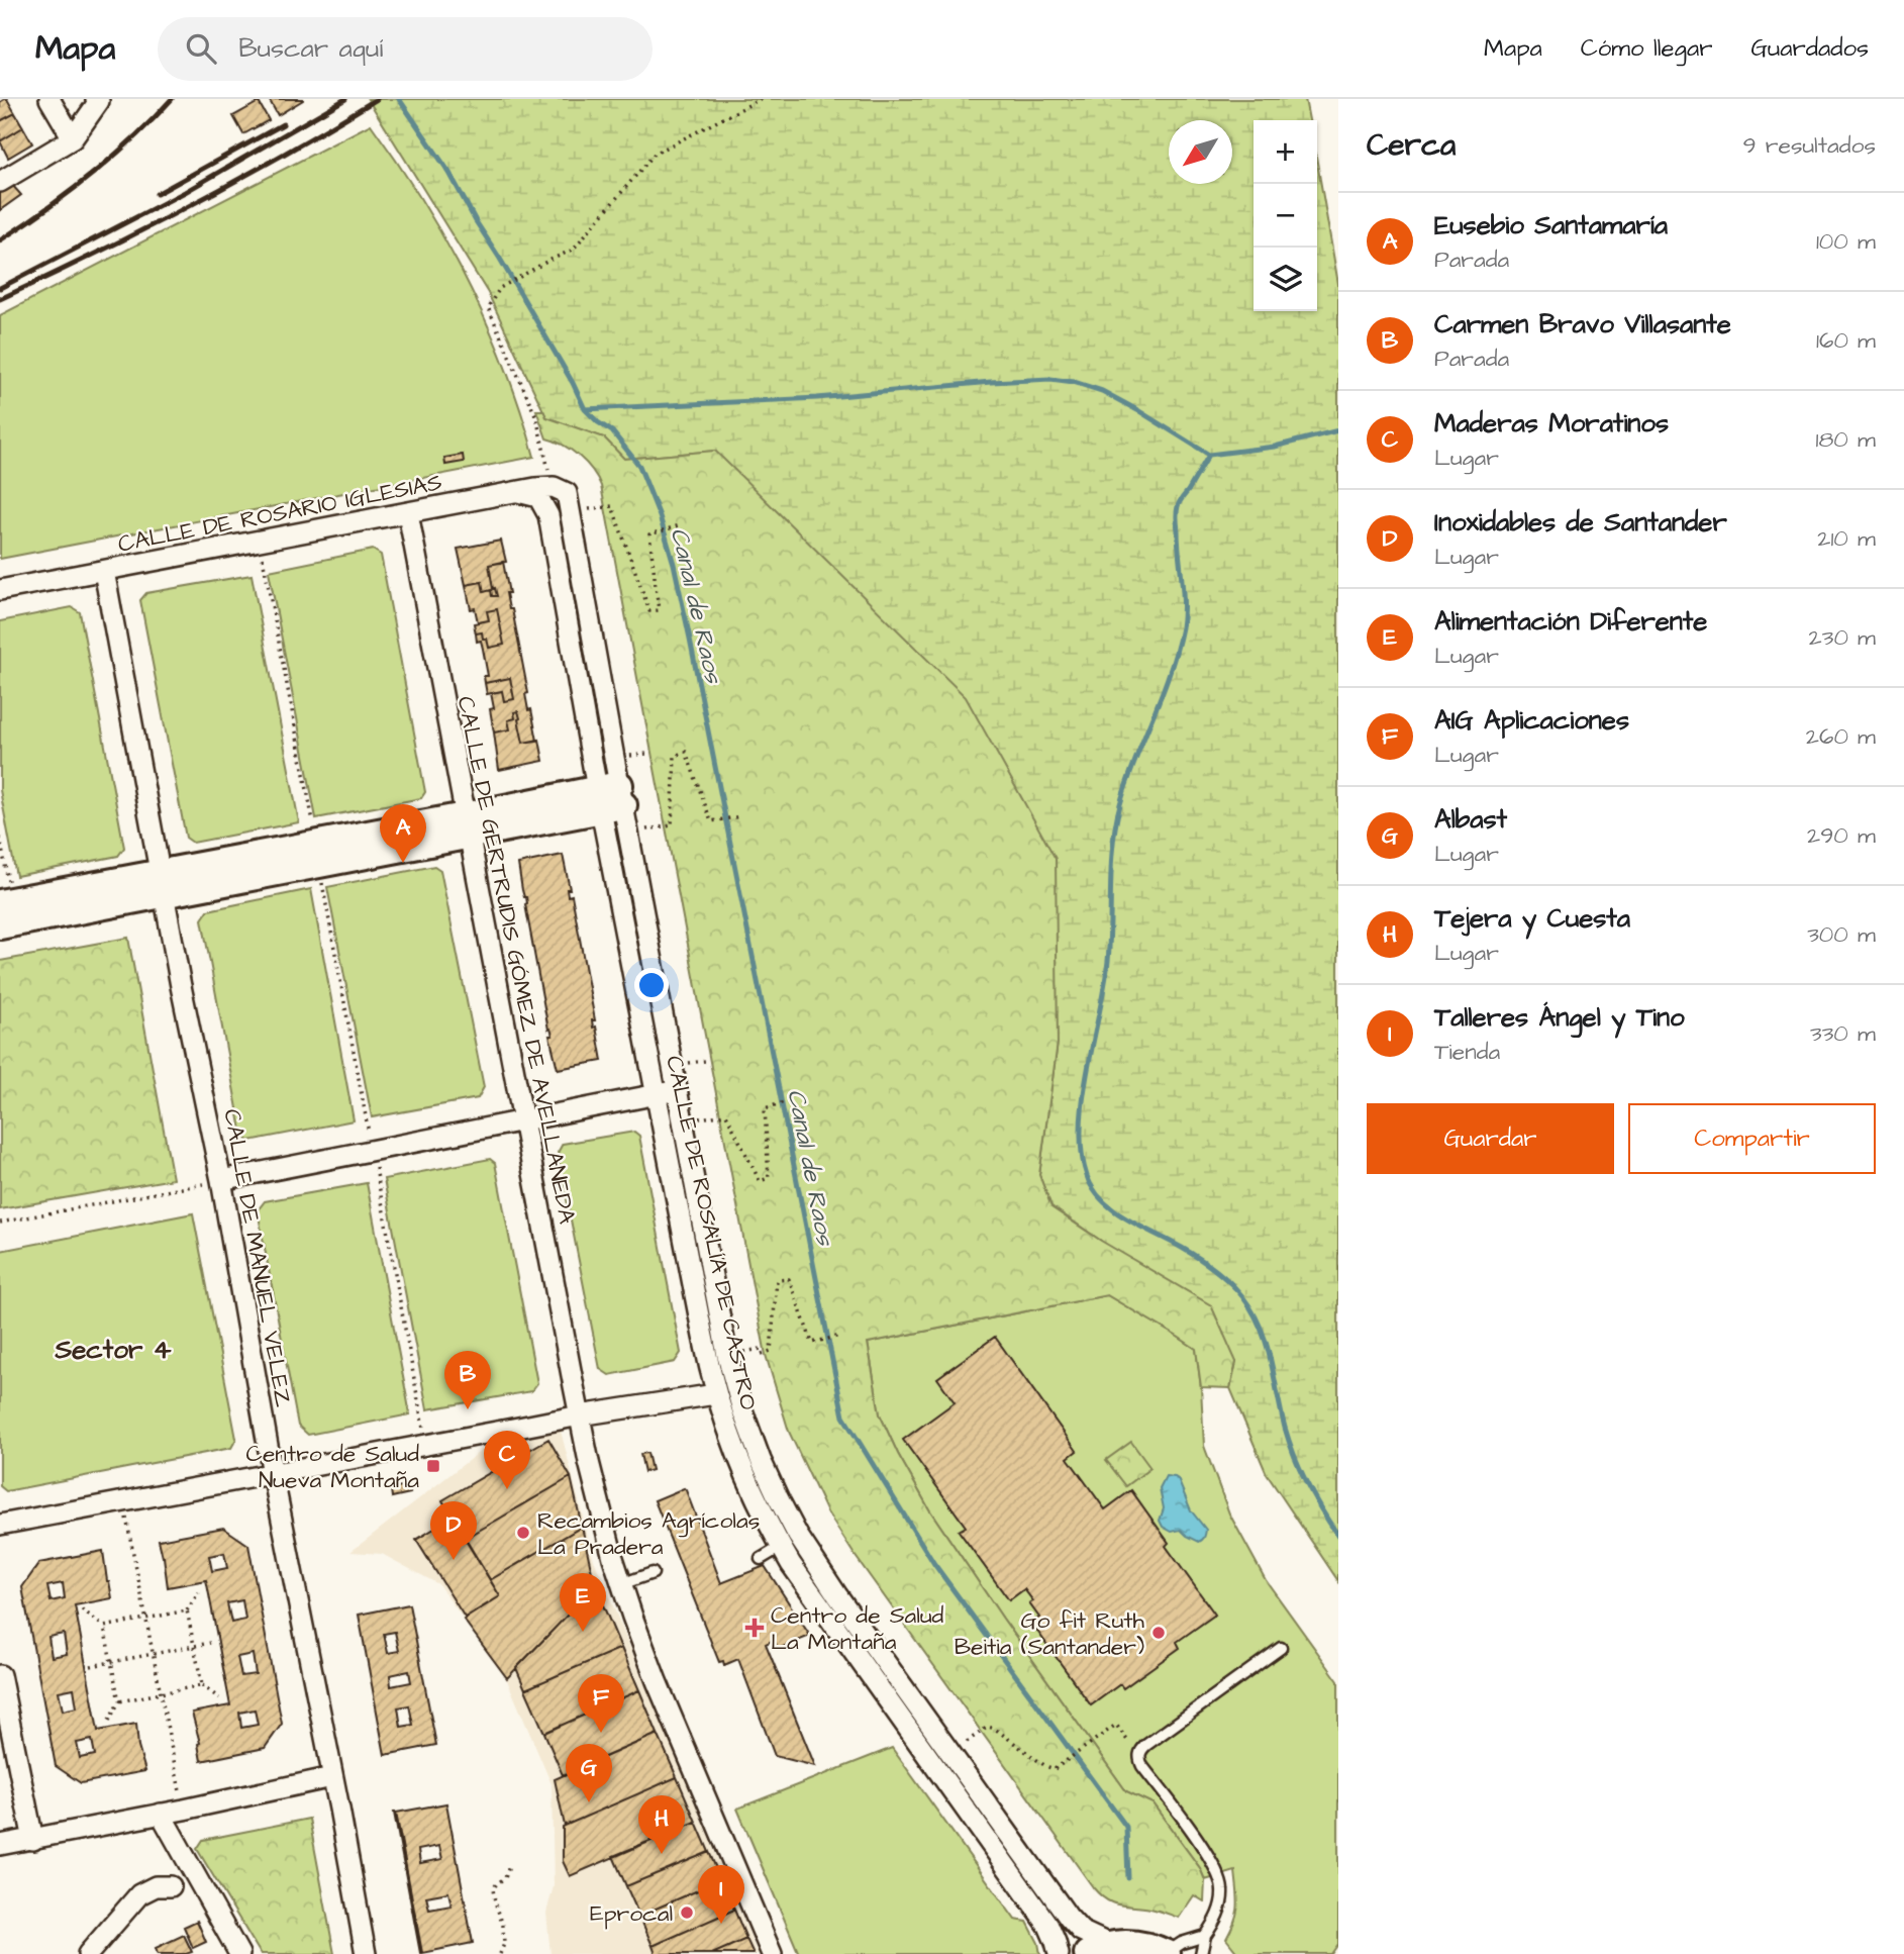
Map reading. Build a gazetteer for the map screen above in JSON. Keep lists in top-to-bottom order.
{
  "streets": {
    "street": [
      "CALLE DE ROSARIO IGLESIAS",
      "CALLE DE GERTRUDIS GÓMEZ DE AVELLANEDA",
      "CALLE DE ROSALÍA DE CASTRO",
      "CALLE DE MANUEL VELEZ"
    ]
  },
  "crossings": [
    ["CALLE DE ROSARIO IGLESIAS", "CALLE DE GERTRUDIS GÓMEZ DE AVELLANEDA"],
    ["CALLE DE ROSARIO IGLESIAS", "CALLE DE ROSALÍA DE CASTRO"],
    ["CALLE DE ROSARIO IGLESIAS", "CALLE DE MANUEL VELEZ"]
  ],
  "districts": ["Sector 4"],
  "water": ["Canal de Raos"],
  "places": {
    "transit": ["Centro de Salud Nueva Montaña"],
    "other": ["Recambios Agrícolas La Pradera", "Go fit Ruth Beitia (Santander)", "Eprocal"],
    "health": ["Centro de Salud La Montaña"]
  },
  "north": "bottom left",
  "page": {
    "header": "Mapa",
    "search": "Buscar aquí",
    "nav": ["Mapa", "Cómo llegar", "Guardados"],
    "heading": ["Cerca", "9 resultados"],
    "map_buttons": ["+", "−"],
    "list": [
      {
        "mark": "A",
        "name": "Eusebio Santamaría",
        "note": "Parada",
        "value": "100 m"
      },
      {
        "mark": "B",
        "name": "Carmen Bravo Villasante",
        "note": "Parada",
        "value": "160 m"
      },
      {
        "mark": "C",
        "name": "Maderas Moratinos",
        "note": "Lugar",
        "value": "180 m"
      },
      {
        "mark": "D",
        "name": "Inoxidables de Santander",
        "note": "Lugar",
        "value": "210 m"
      },
      {
        "mark": "E",
        "name": "Alimentación Diferente",
        "note": "Lugar",
        "value": "230 m"
      },
      {
        "mark": "F",
        "name": "AIG Aplicaciones",
        "note": "Lugar",
        "value": "260 m"
      },
      {
        "mark": "G",
        "name": "Albast",
        "note": "Lugar",
        "value": "290 m"
      },
      {
        "mark": "H",
        "name": "Tejera y Cuesta",
        "note": "Lugar",
        "value": "300 m"
      },
      {
        "mark": "I",
        "name": "Talleres Ángel y Tino",
        "note": "Tienda",
        "value": "330 m"
      }
    ],
    "pins": [
      "A",
      "B",
      "C",
      "D",
      "E",
      "F",
      "G",
      "H",
      "I"
    ],
    "buttons": ["Guardar", "Compartir"]
  }
}
